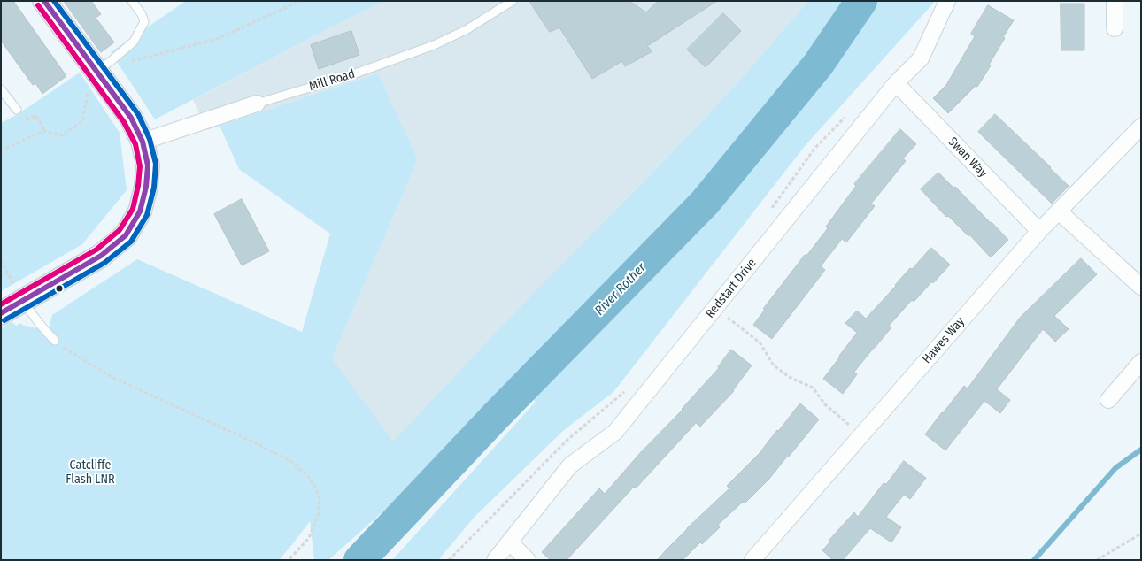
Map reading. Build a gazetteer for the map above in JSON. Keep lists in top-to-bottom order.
{
  "streets": {
    "street": [
      "Mill Road",
      "Swan Way",
      "Redstart Drive",
      "Hawes Way"
    ]
  },
  "crossings": [
    ["Swan Way", "Redstart Drive"],
    ["Swan Way", "Hawes Way"]
  ],
  "water": ["River Rother"],
  "parks": ["Catcliffe Flash LNR"]
}
